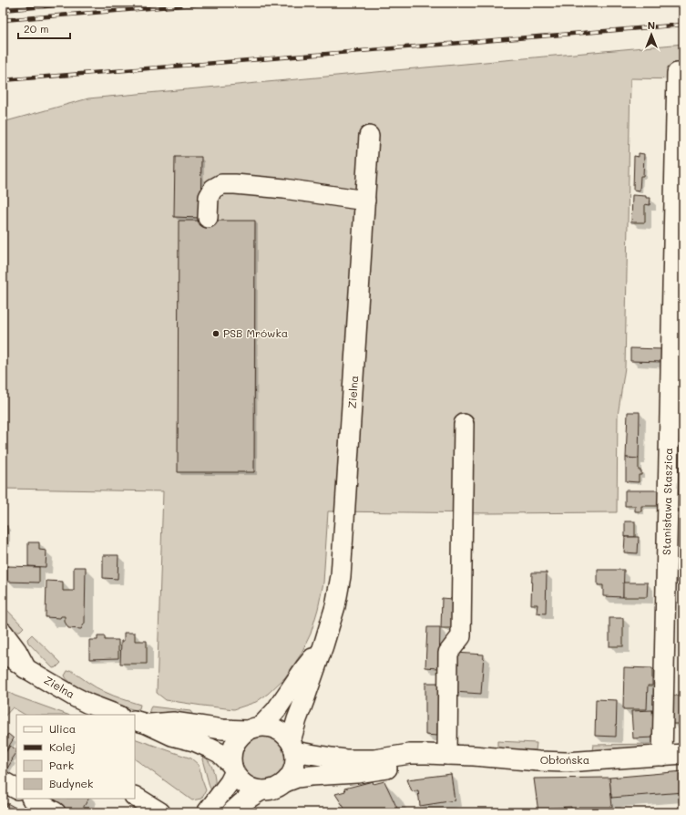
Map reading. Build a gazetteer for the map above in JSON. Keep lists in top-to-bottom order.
{
  "streets": {
    "street": ["Zielna", "Stanisława Staszica", "Obłońska"]
  },
  "crossings": [
    ["Zielna", "Obłońska"],
    ["Stanisława Staszica", "Obłońska"]
  ],
  "places": ["PSB Mrówka"],
  "legend": [
    "Ulica",
    "Kolej",
    "Park",
    "Budynek"
  ],
  "scale_bar": "20 m",
  "north": "top"
}
